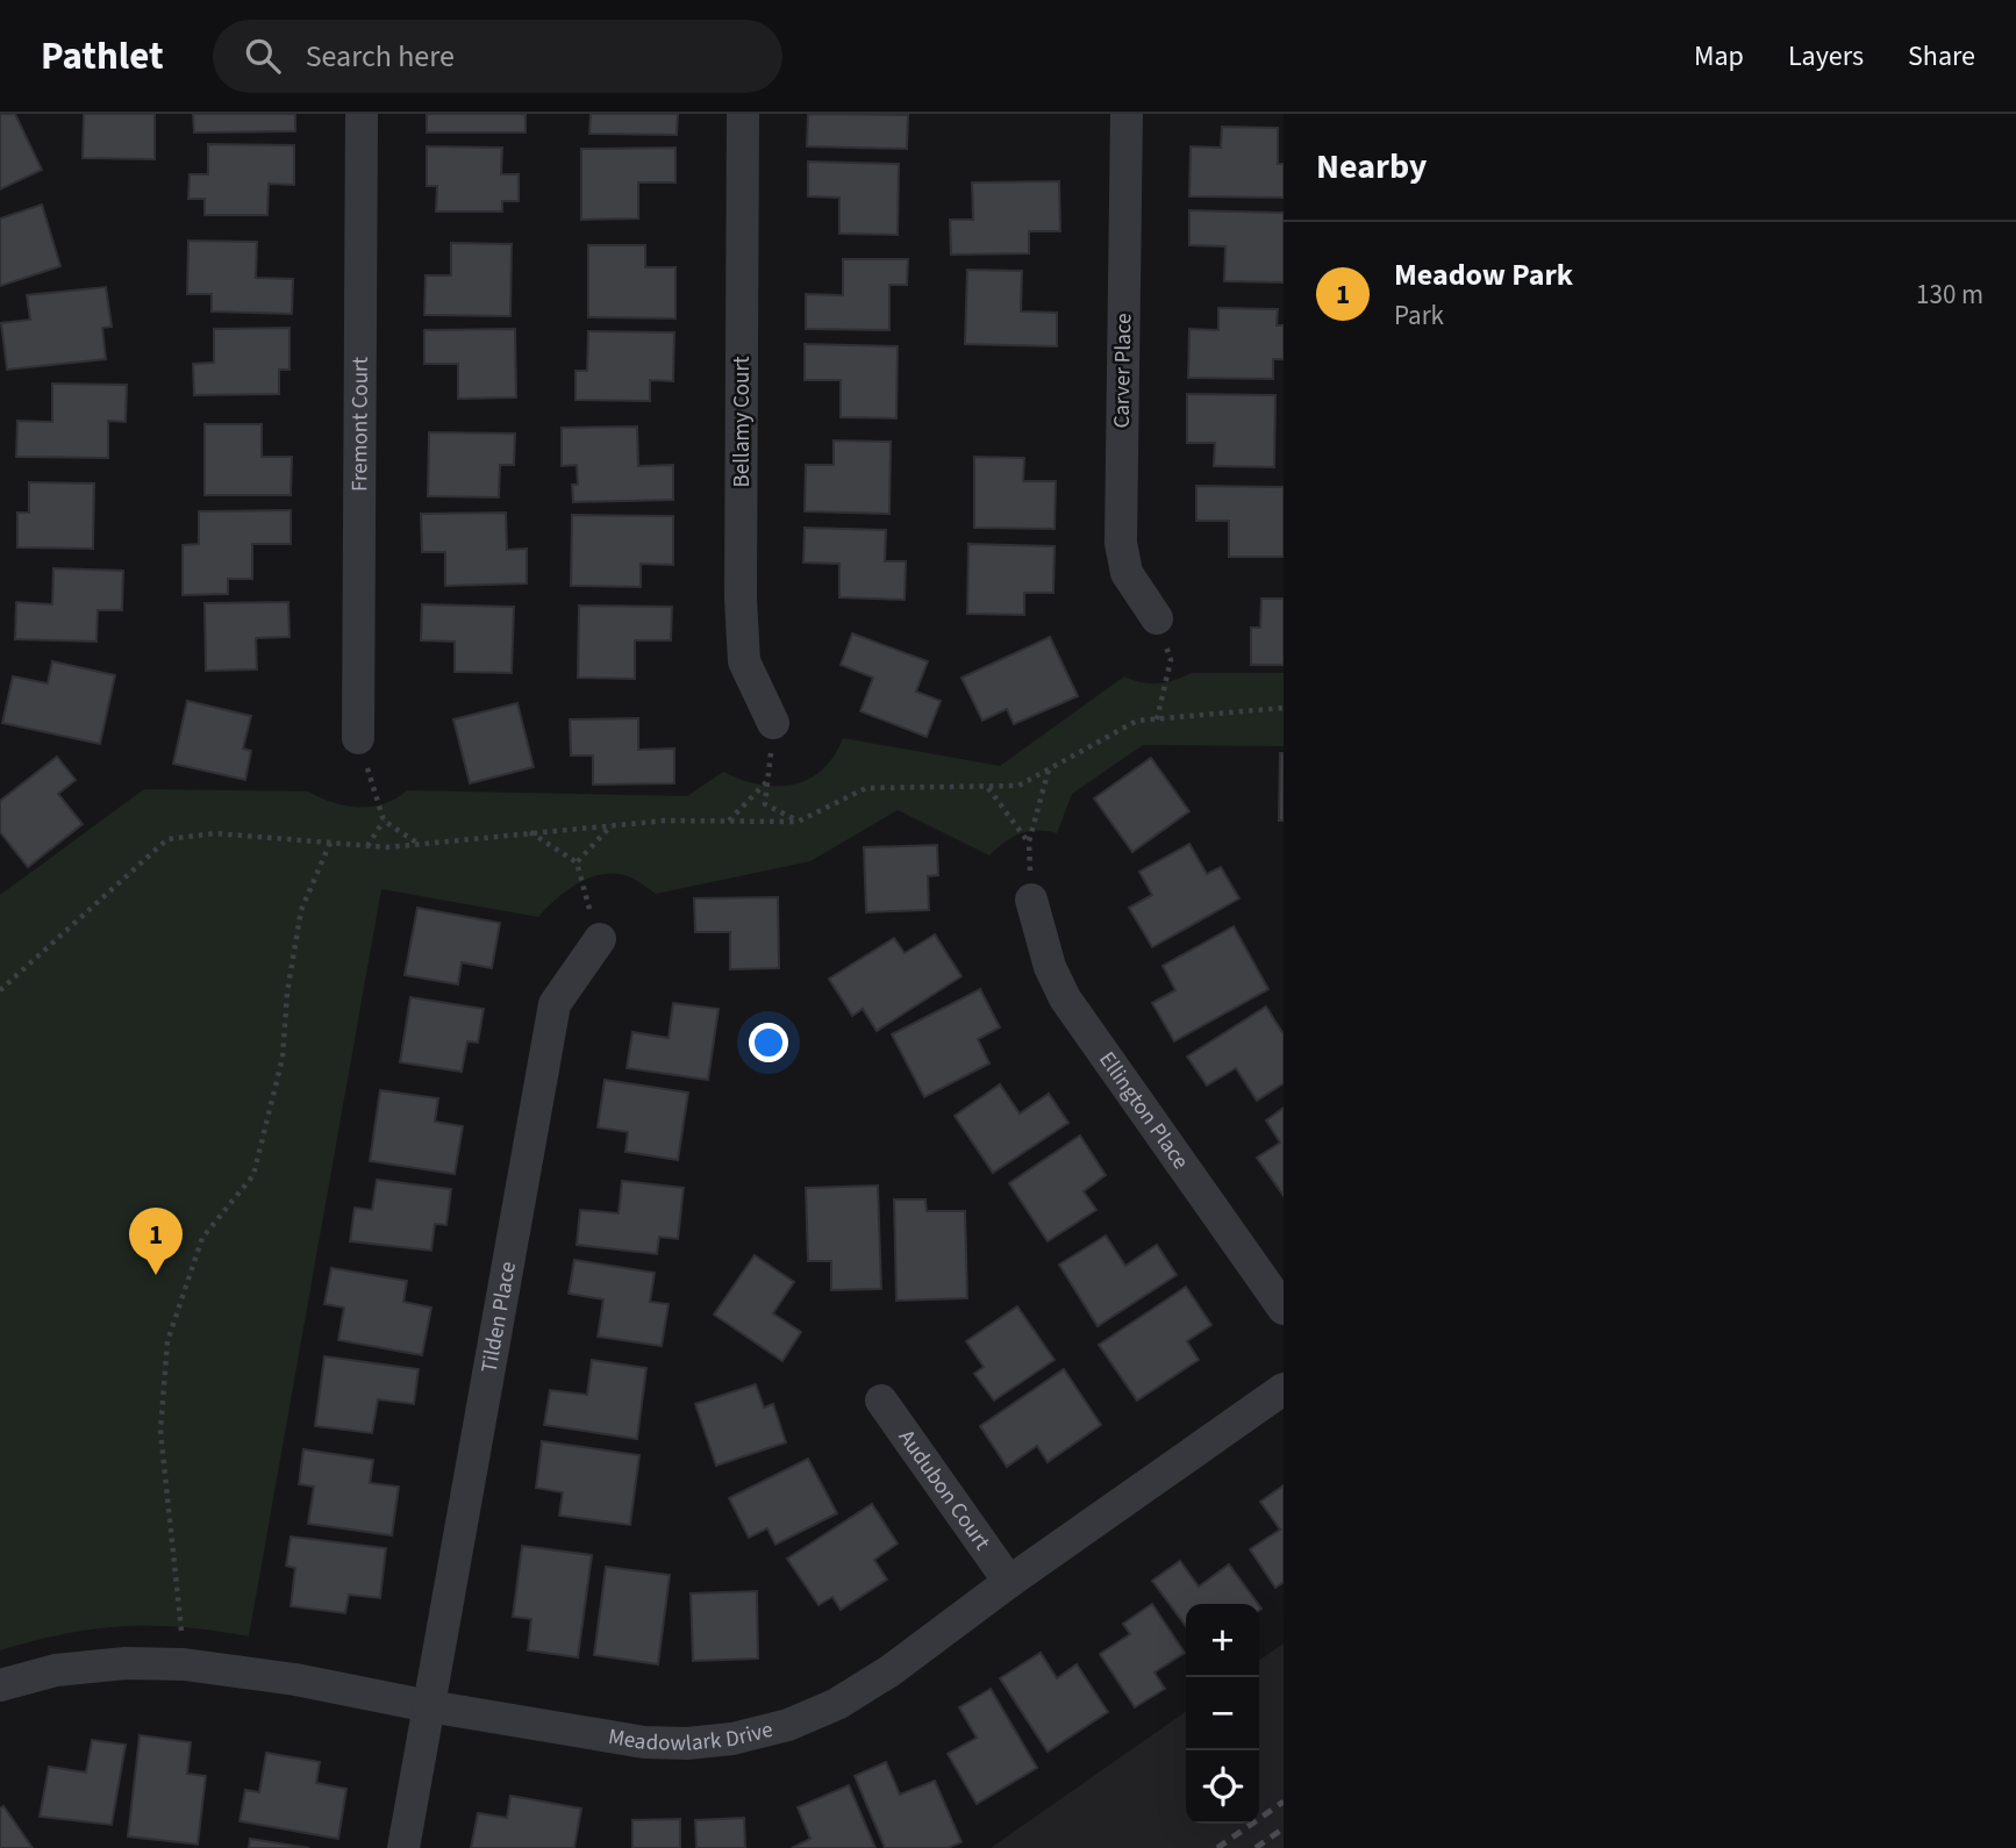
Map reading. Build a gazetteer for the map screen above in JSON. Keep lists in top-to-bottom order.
{
  "streets": {
    "street": [
      "Carver Place",
      "Bellamy Court",
      "Fremont Court",
      "Ellington Place",
      "Tilden Place",
      "Audubon Court",
      "Meadowlark Drive"
    ]
  },
  "crossings": [
    ["Tilden Place", "Meadowlark Drive"],
    ["Audubon Court", "Meadowlark Drive"]
  ],
  "page": {
    "header": "Pathlet",
    "search": "Search here",
    "nav": ["Map", "Layers", "Share"],
    "heading": "Nearby",
    "list": [
      {
        "mark": "1",
        "name": "Meadow Park",
        "note": "Park",
        "value": "130 m"
      }
    ],
    "pins": "1",
    "map_buttons": ["+", "−"]
  }
}
